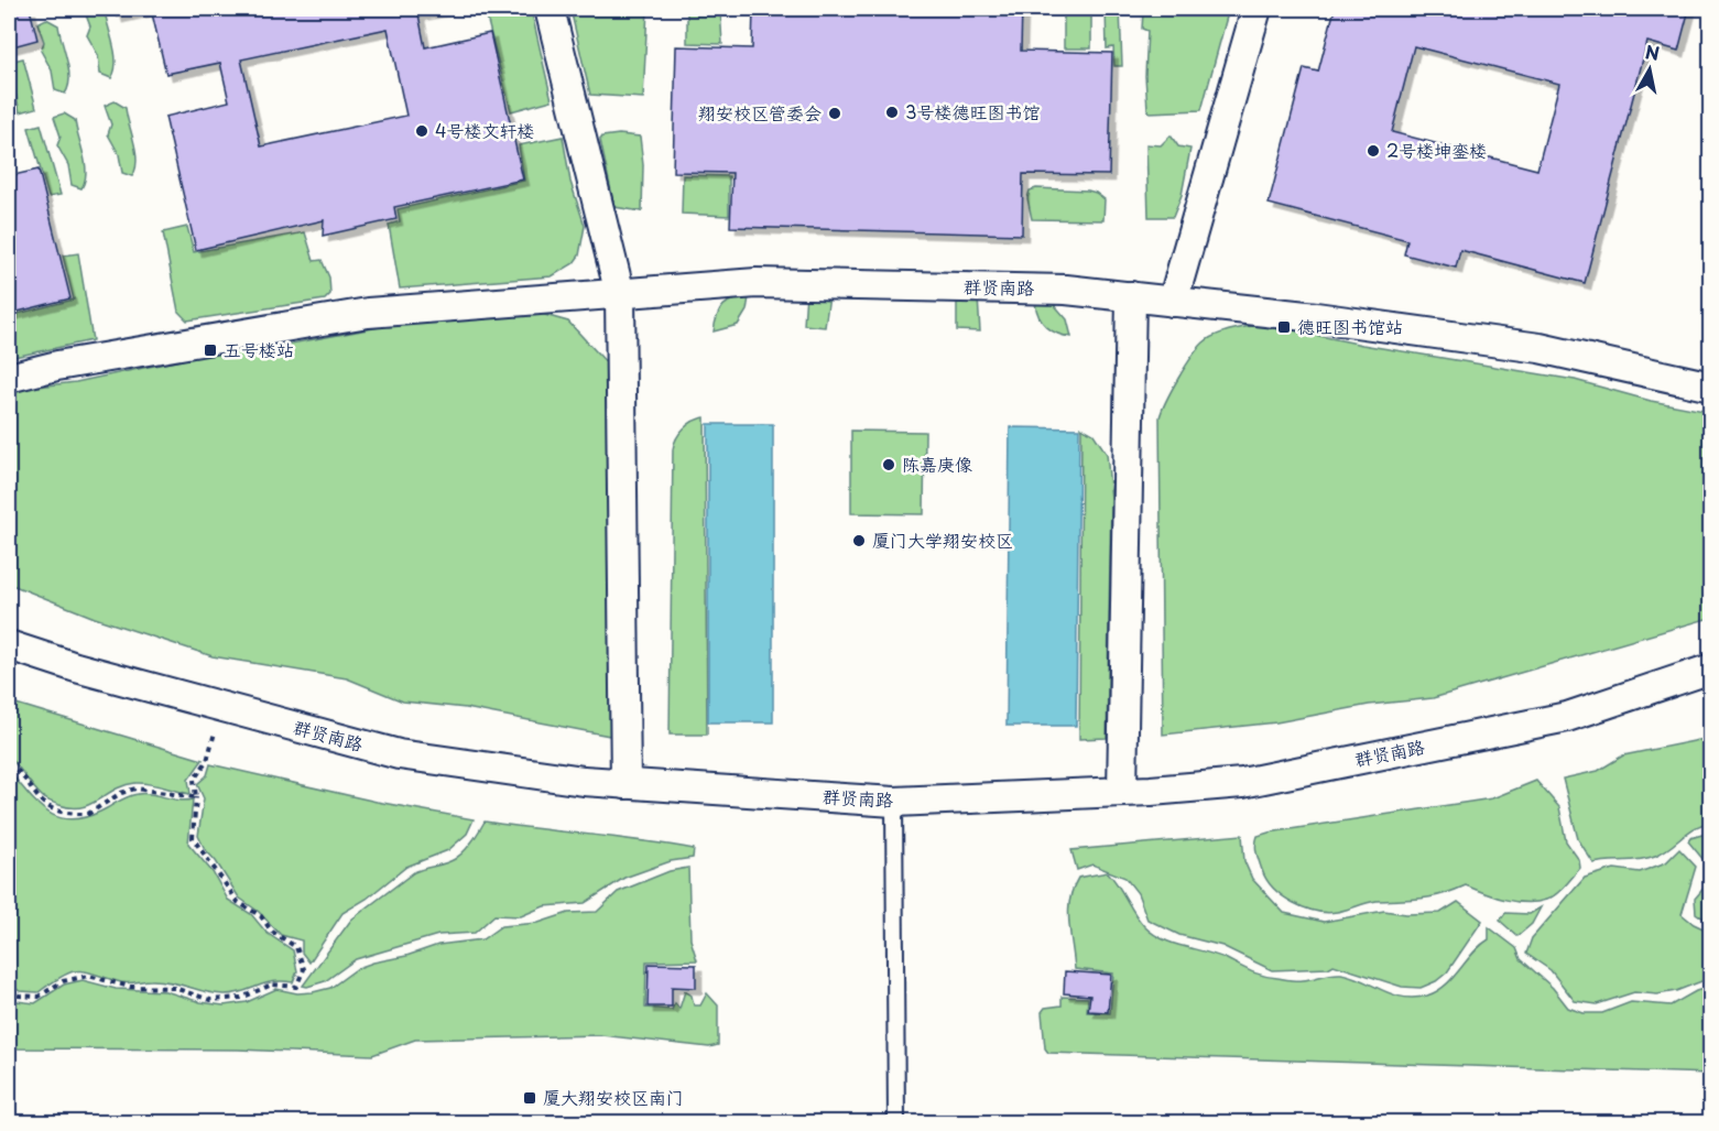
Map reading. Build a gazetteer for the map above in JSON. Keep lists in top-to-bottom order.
{
  "streets": {
    "street": ["群贤南路"]
  },
  "places": {
    "other": [
      "3号楼德旺图书馆",
      "翔安校区管委会",
      "4号楼文轩楼",
      "2号楼坤銮楼",
      "陈嘉庚像",
      "厦门大学翔安校区"
    ],
    "transit": ["德旺图书馆站", "五号楼站", "厦大翔安校区南门"]
  },
  "north": "top"
}
